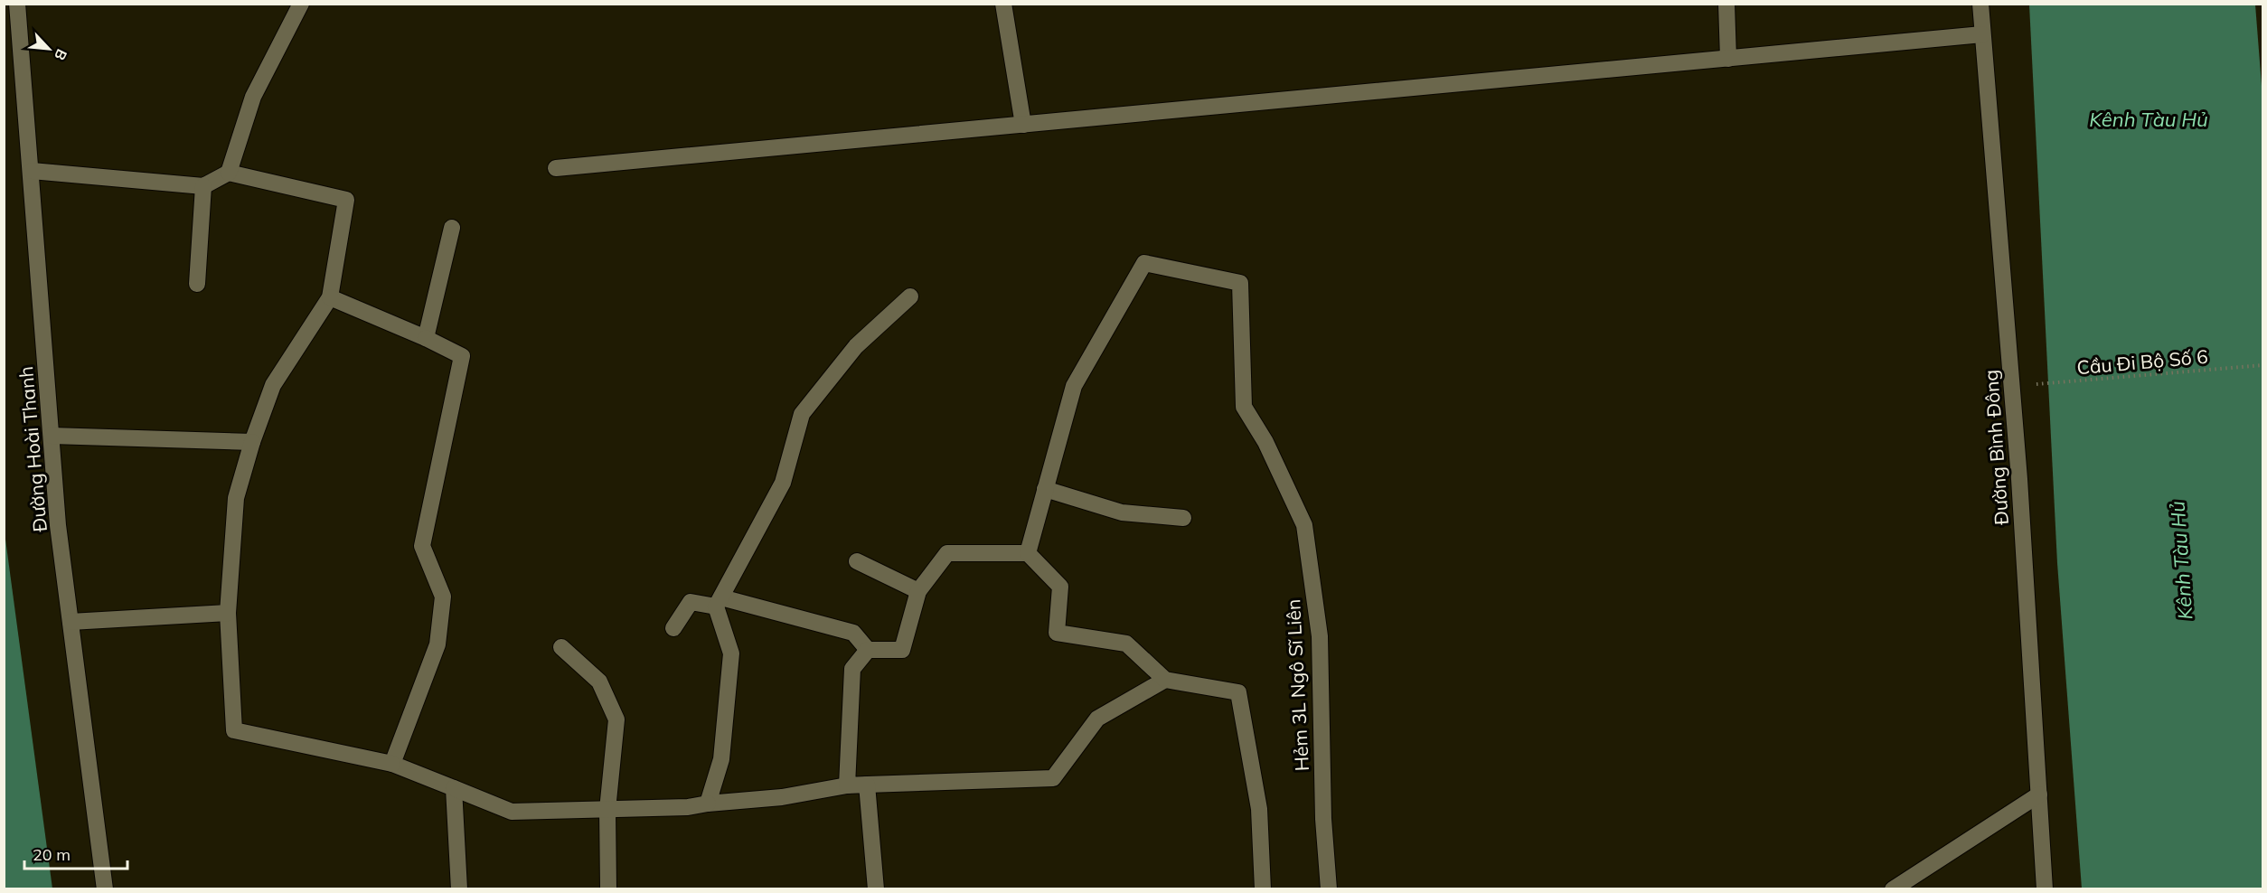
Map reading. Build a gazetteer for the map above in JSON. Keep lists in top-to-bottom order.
{
  "streets": {
    "street": ["Đường Bình Đông", "Đường Hoài Thanh", "Hẻm 3L Ngô Sĩ Liên"],
    "path": ["Cầu Đi Bộ Số 6"]
  },
  "water": ["Kênh Tàu Hủ"],
  "scale_bar": "20 m",
  "north": "bottom right"
}
